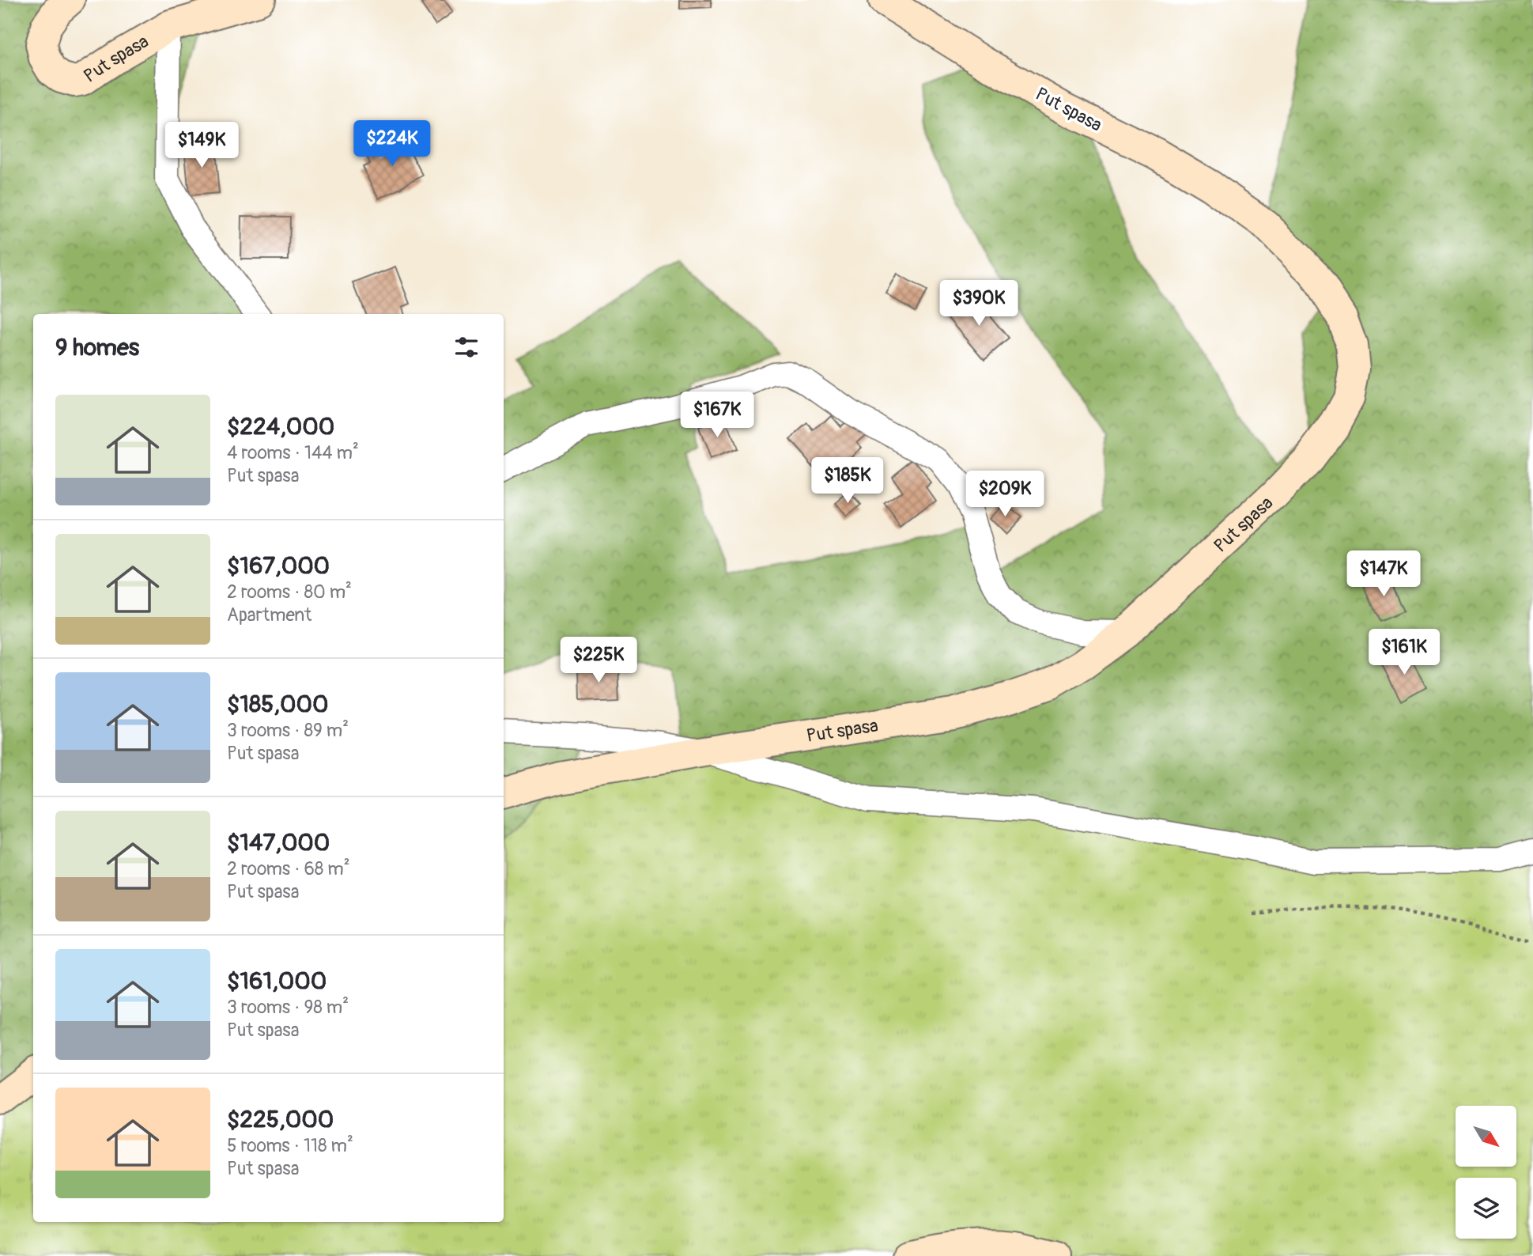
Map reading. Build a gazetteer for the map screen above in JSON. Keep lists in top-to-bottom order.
{
  "streets": {
    "street": ["Put spasa"]
  },
  "north": "bottom right",
  "page": {
    "price": [
      "$224K",
      "$149K",
      "$390K",
      "$167K",
      "$185K",
      "$209K",
      "$147K",
      "$161K",
      "$225K"
    ],
    "heading": "9 homes",
    "list": [
      {
        "name": "$224,000",
        "note": "4 rooms · 144 m² · Put spasa"
      },
      {
        "name": "$167,000",
        "note": "2 rooms · 80 m² · Apartment"
      },
      {
        "name": "$185,000",
        "note": "3 rooms · 89 m² · Put spasa"
      },
      {
        "name": "$147,000",
        "note": "2 rooms · 68 m² · Put spasa"
      },
      {
        "name": "$161,000",
        "note": "3 rooms · 98 m² · Put spasa"
      },
      {
        "name": "$225,000",
        "note": "5 rooms · 118 m² · Put spasa"
      }
    ]
  }
}
